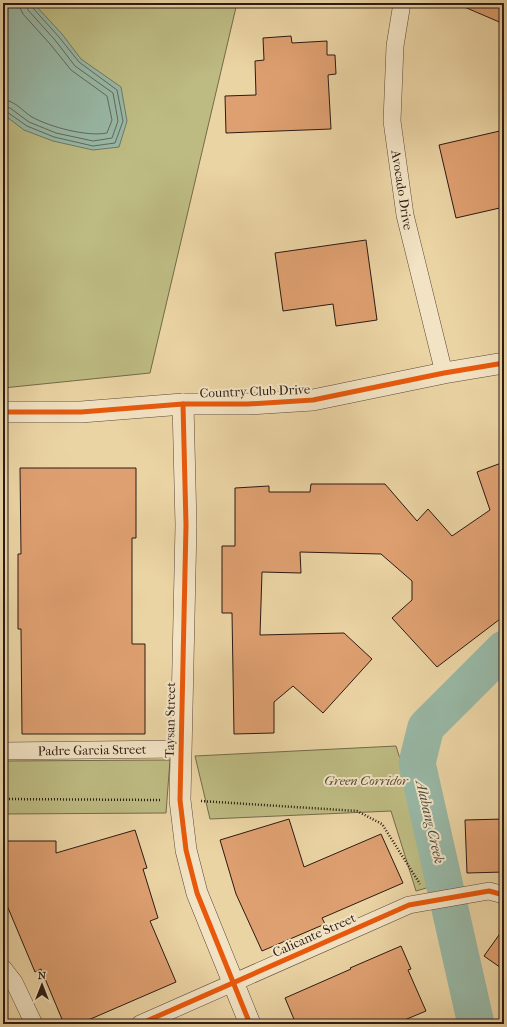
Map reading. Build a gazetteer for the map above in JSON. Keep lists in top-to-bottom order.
{
  "streets": {
    "street": [
      "Avocado Drive",
      "Country Club Drive",
      "Taysan Street",
      "Padre Garcia Street",
      "Calicante Street"
    ]
  },
  "crossings": [
    ["Avocado Drive", "Country Club Drive"],
    ["Country Club Drive", "Taysan Street"],
    ["Taysan Street", "Padre Garcia Street"],
    ["Taysan Street", "Calicante Street"]
  ],
  "water": ["Alabang Creek"],
  "parks": ["Green Corridor"],
  "north": "top"
}
